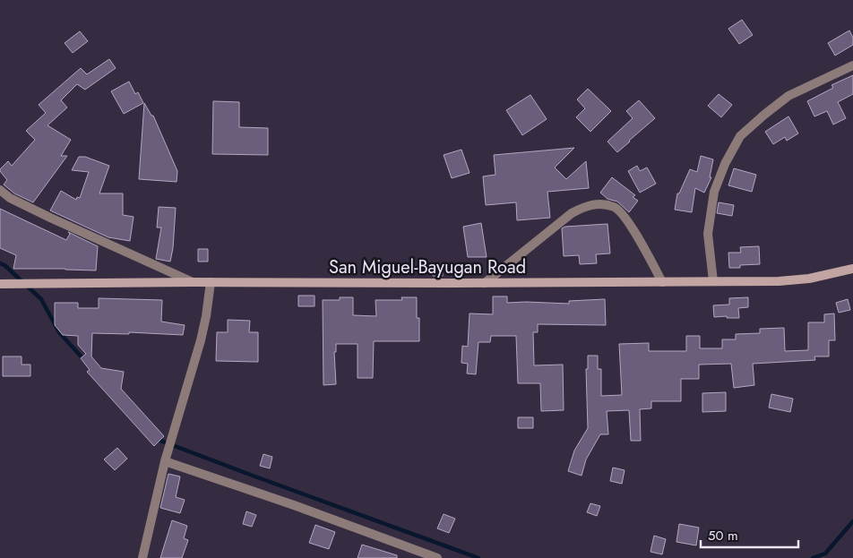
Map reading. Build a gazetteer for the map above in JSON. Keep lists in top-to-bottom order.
{
  "streets": {
    "main road": ["San Miguel-Bayugan Road"]
  },
  "scale_bar": "50 m"
}
